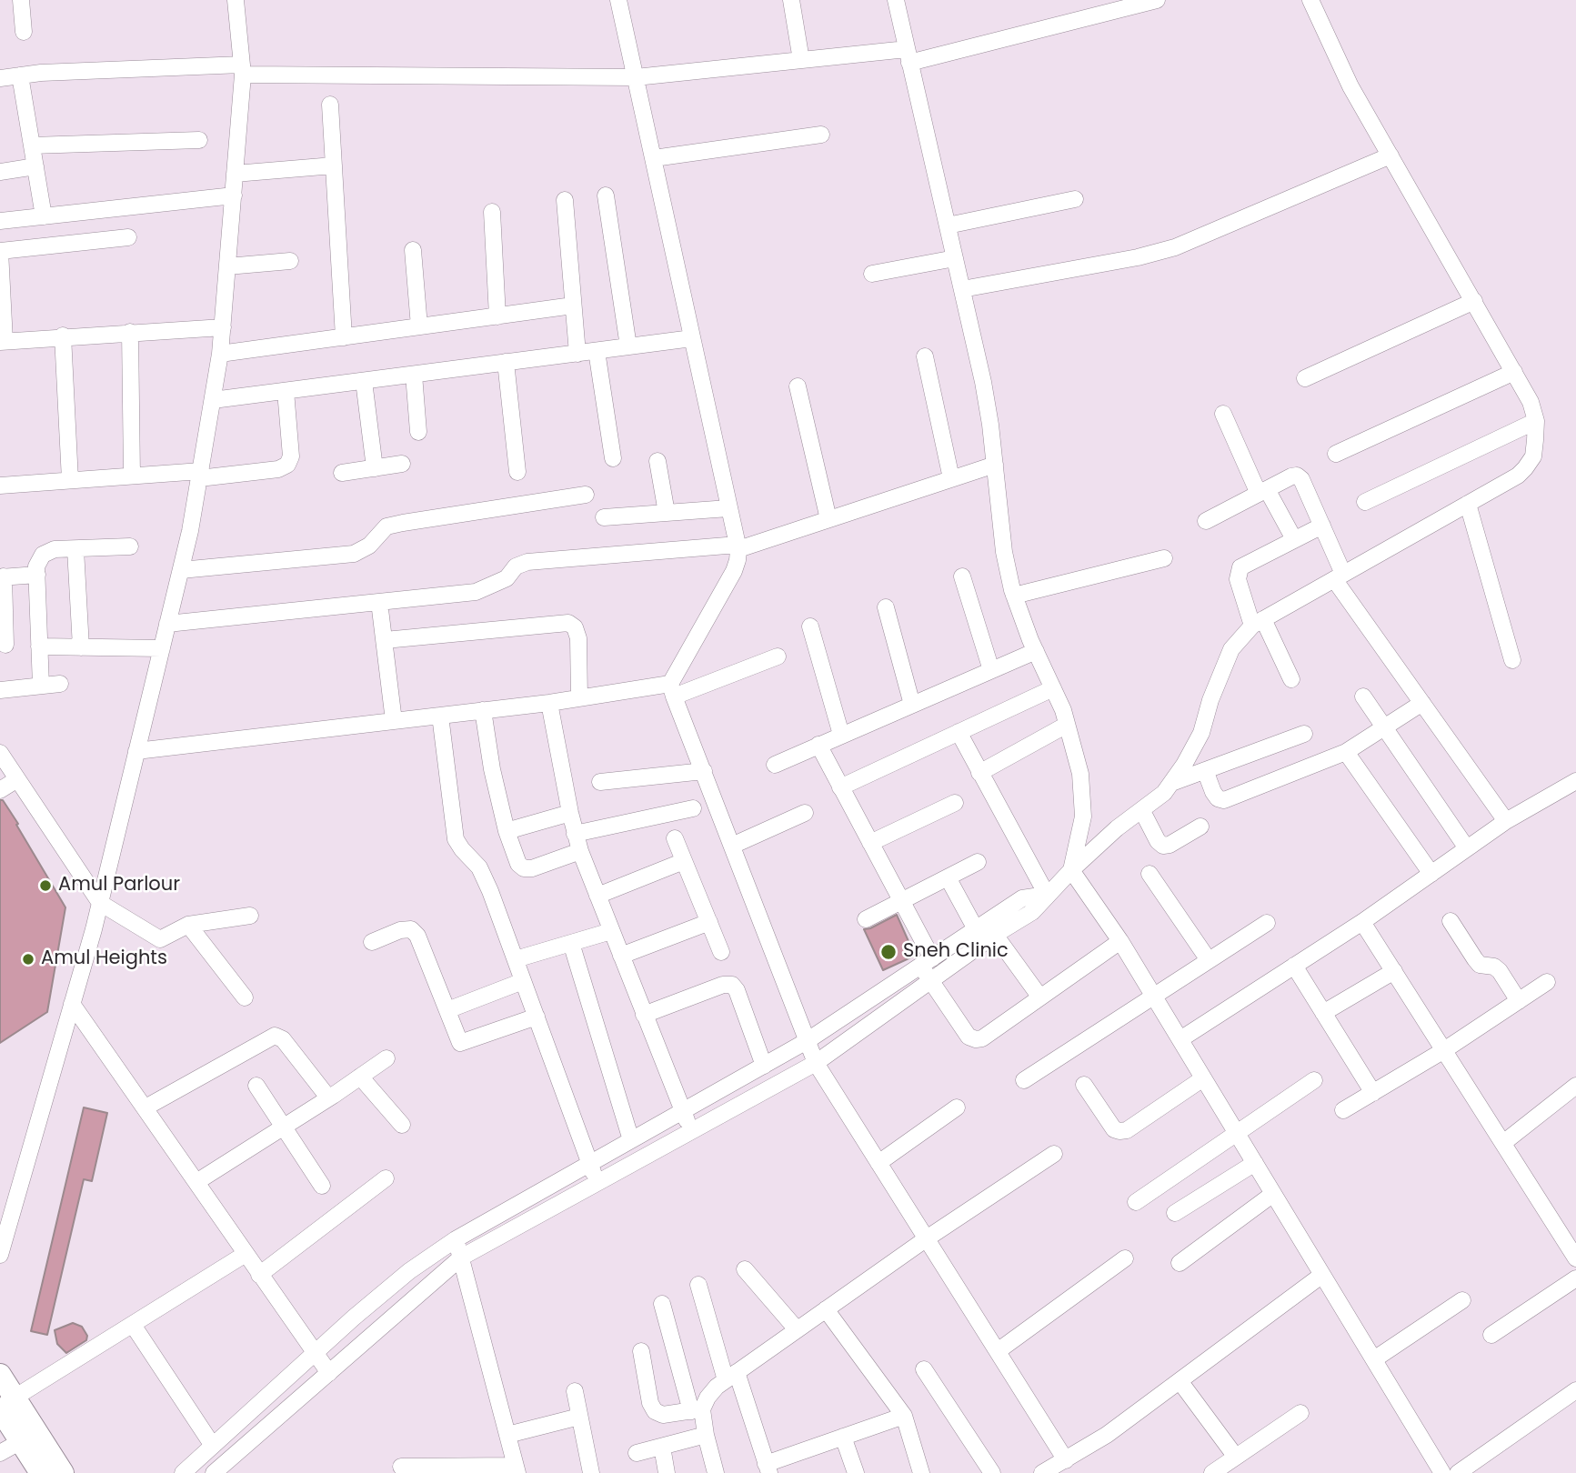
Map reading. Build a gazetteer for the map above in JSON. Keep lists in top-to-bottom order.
{
  "places": ["Amul Parlour", "Sneh Clinic", "Amul Heights"]
}
